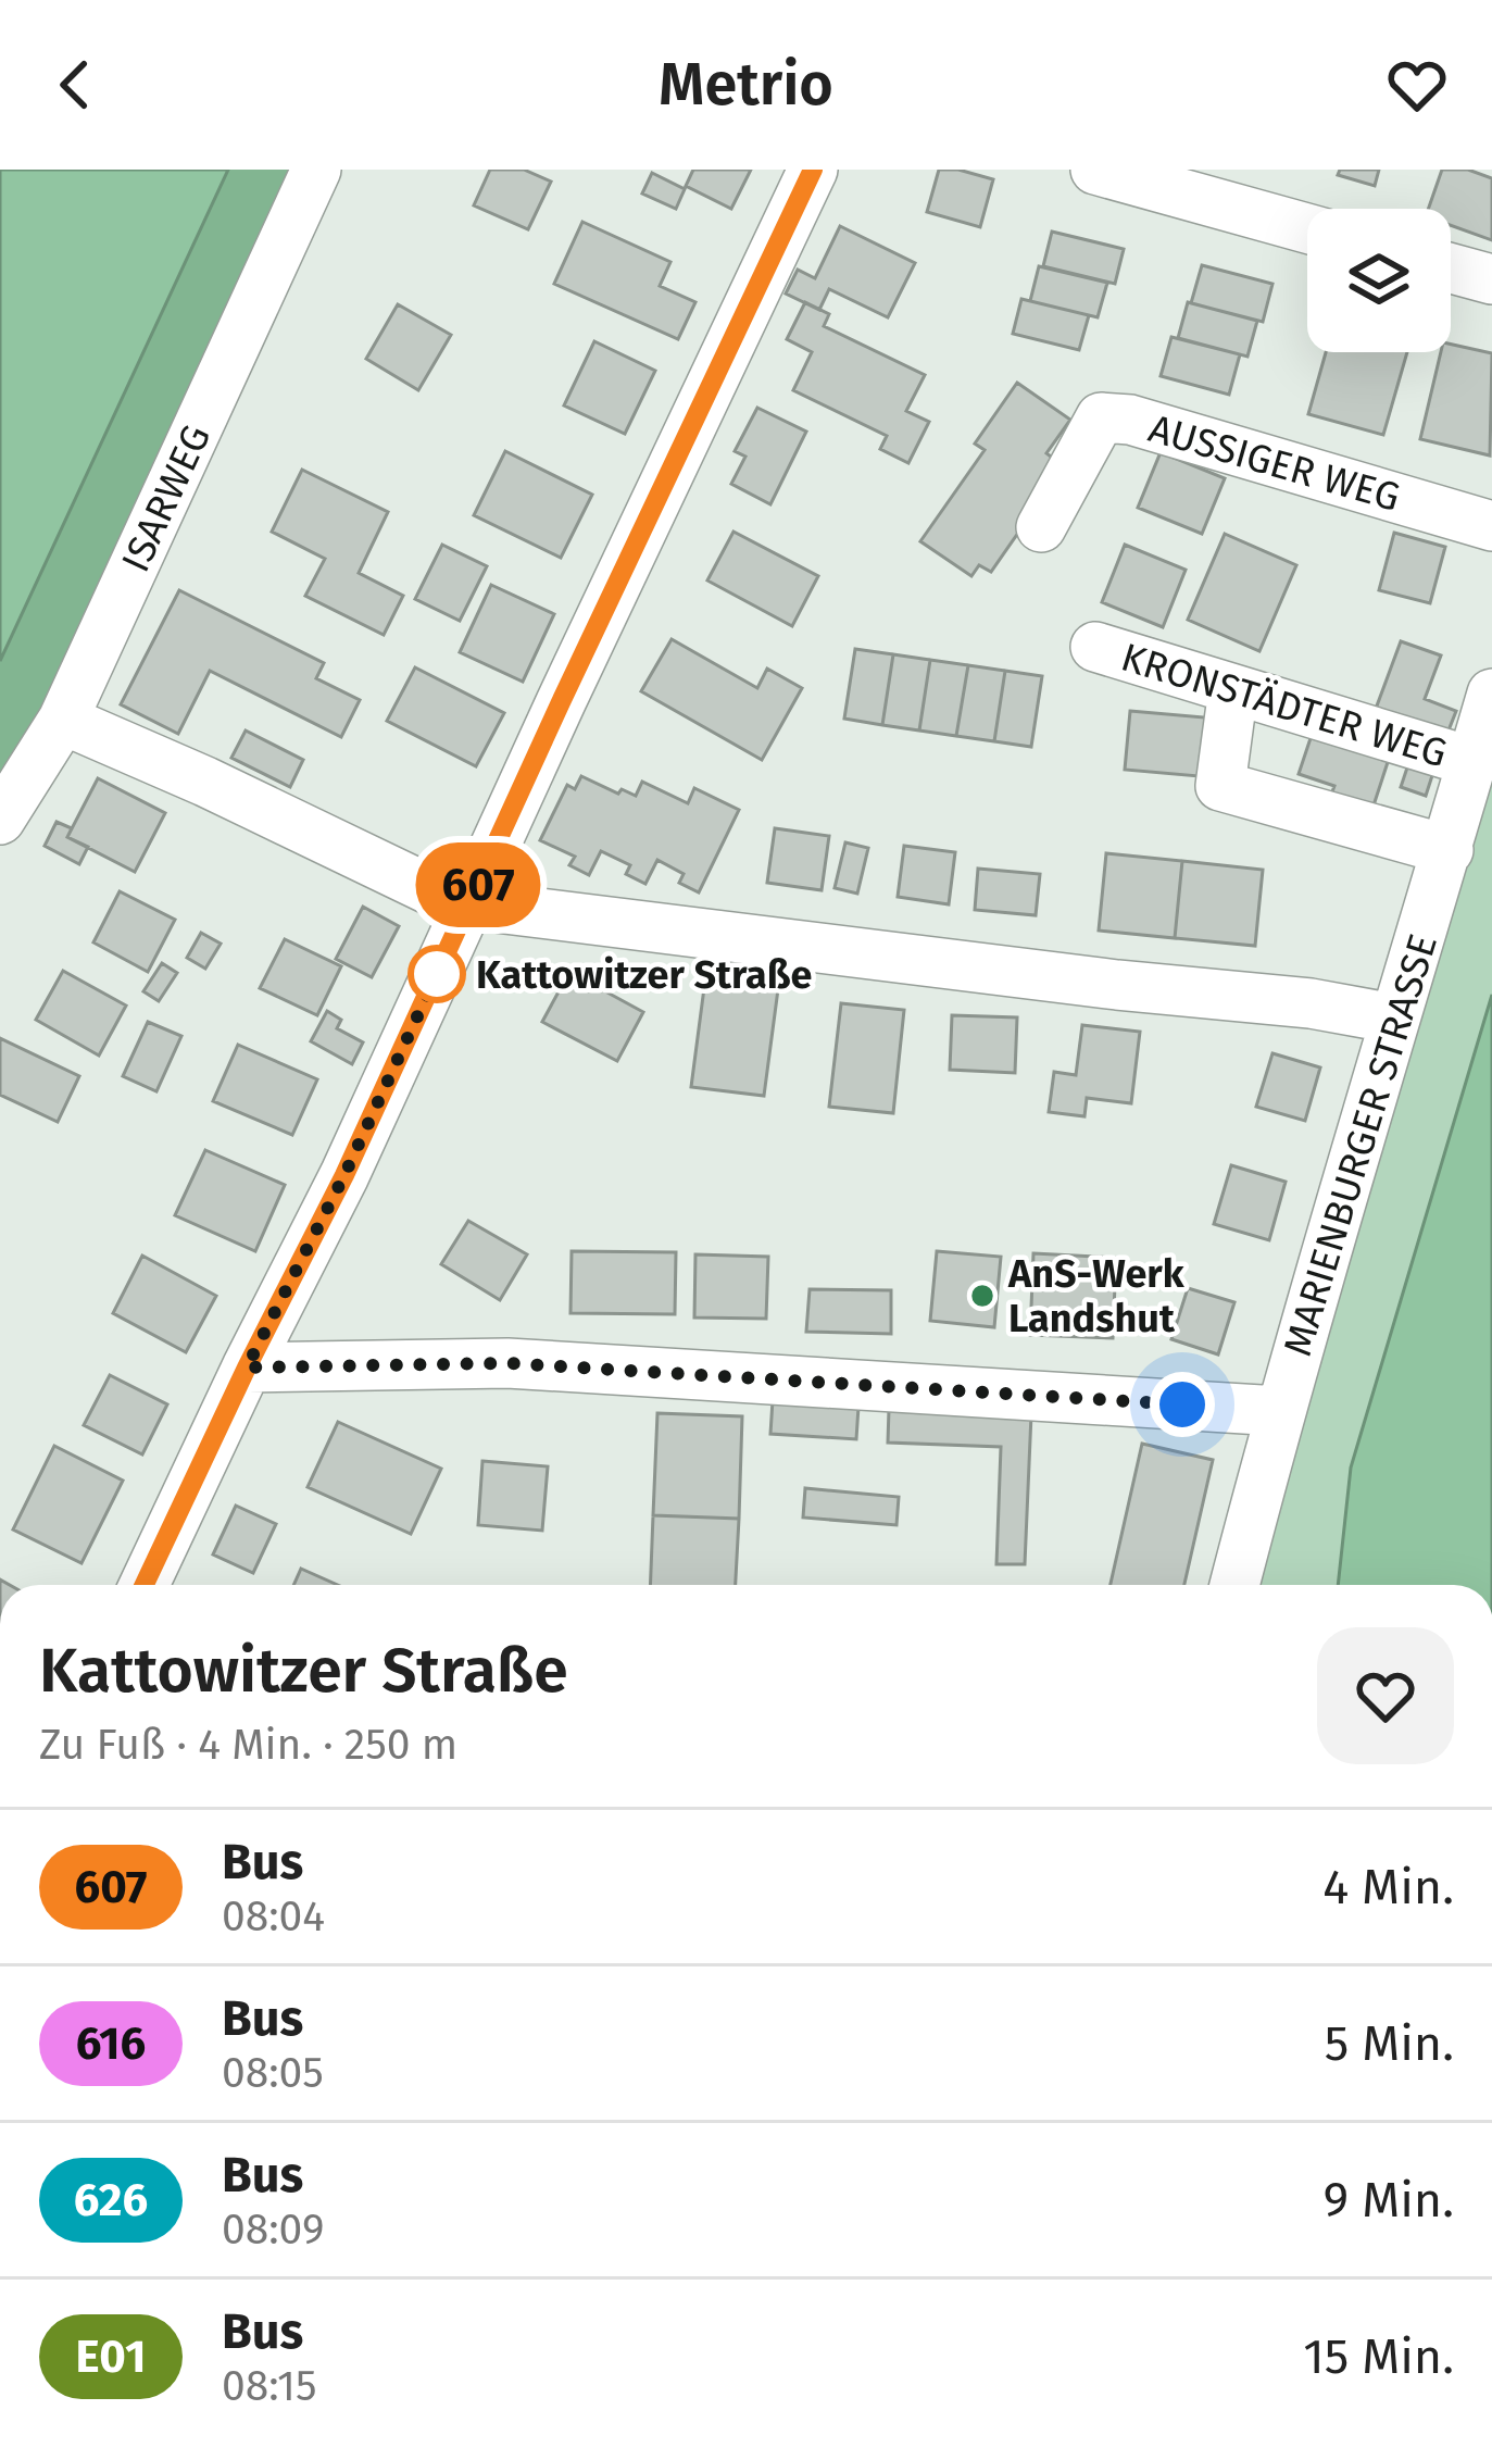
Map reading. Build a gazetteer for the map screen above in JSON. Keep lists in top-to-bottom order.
{
  "streets": {
    "street": [
      "AUSSIGER WEG",
      "ISARWEG",
      "KRONSTÄDTER WEG",
      "MARIENBURGER STRASSE"
    ]
  },
  "crossings": [
    ["KRONSTÄDTER WEG", "MARIENBURGER STRASSE"]
  ],
  "places": ["Kattowitzer Straße", "AnS-Werk Landshut"],
  "lines": ["bus line 607"],
  "page": {
    "header": "Metrio",
    "on_map": "607",
    "heading": ["Kattowitzer Straße", "Zu Fuß · 4 Min. · 250 m"],
    "list": [
      {
        "mark": "607",
        "name": "Bus",
        "note": "08:04",
        "value": "4 Min."
      },
      {
        "mark": "616",
        "name": "Bus",
        "note": "08:05",
        "value": "5 Min."
      },
      {
        "mark": "626",
        "name": "Bus",
        "note": "08:09",
        "value": "9 Min."
      },
      {
        "mark": "E01",
        "name": "Bus",
        "note": "08:15",
        "value": "15 Min."
      }
    ]
  }
}
